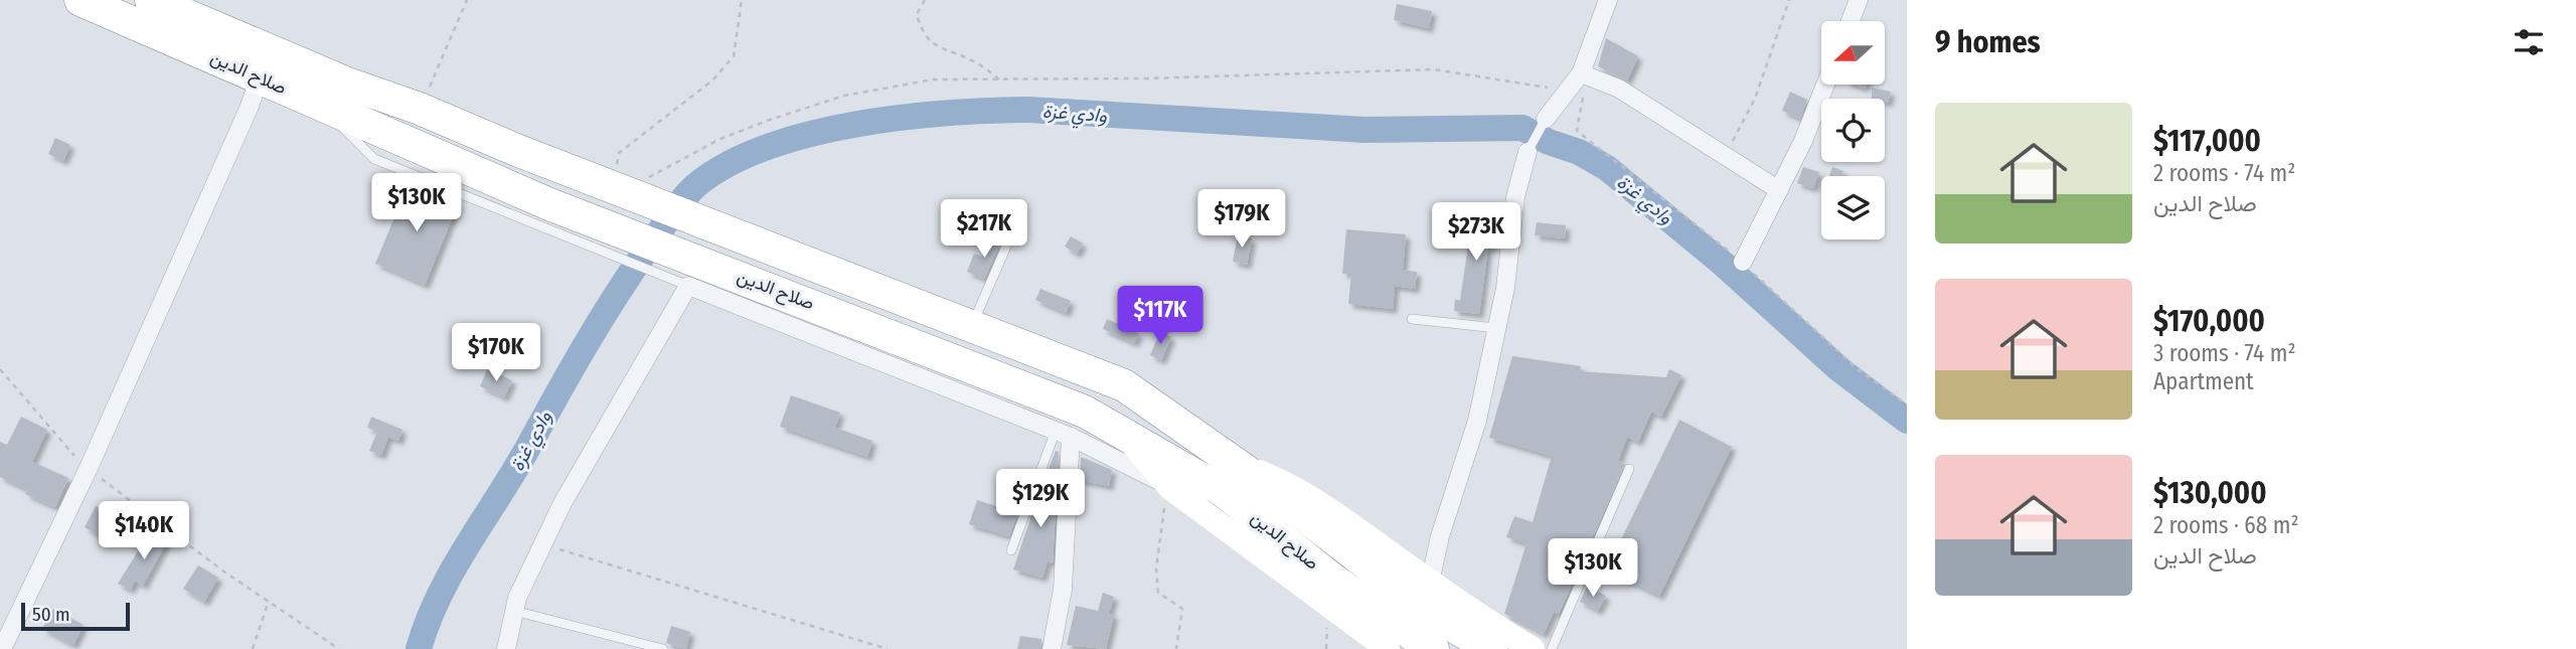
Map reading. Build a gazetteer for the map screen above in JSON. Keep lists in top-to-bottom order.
{
  "streets": {
    "highway": ["صلاح الدين"]
  },
  "water": ["وادي غزة"],
  "scale_bar": "50 m",
  "north": "left",
  "page": {
    "heading": "9 homes",
    "list": [
      {
        "name": "$117,000",
        "note": "2 rooms · 74 m² · صلاح الدين"
      },
      {
        "name": "$170,000",
        "note": "3 rooms · 74 m² · Apartment"
      },
      {
        "name": "$130,000",
        "note": "2 rooms · 68 m² · صلاح الدين"
      }
    ],
    "price": [
      "$130K",
      "$179K",
      "$217K",
      "$273K",
      "$117K",
      "$170K",
      "$129K",
      "$140K",
      "$130K"
    ],
    "scale": "50 m"
  }
}
